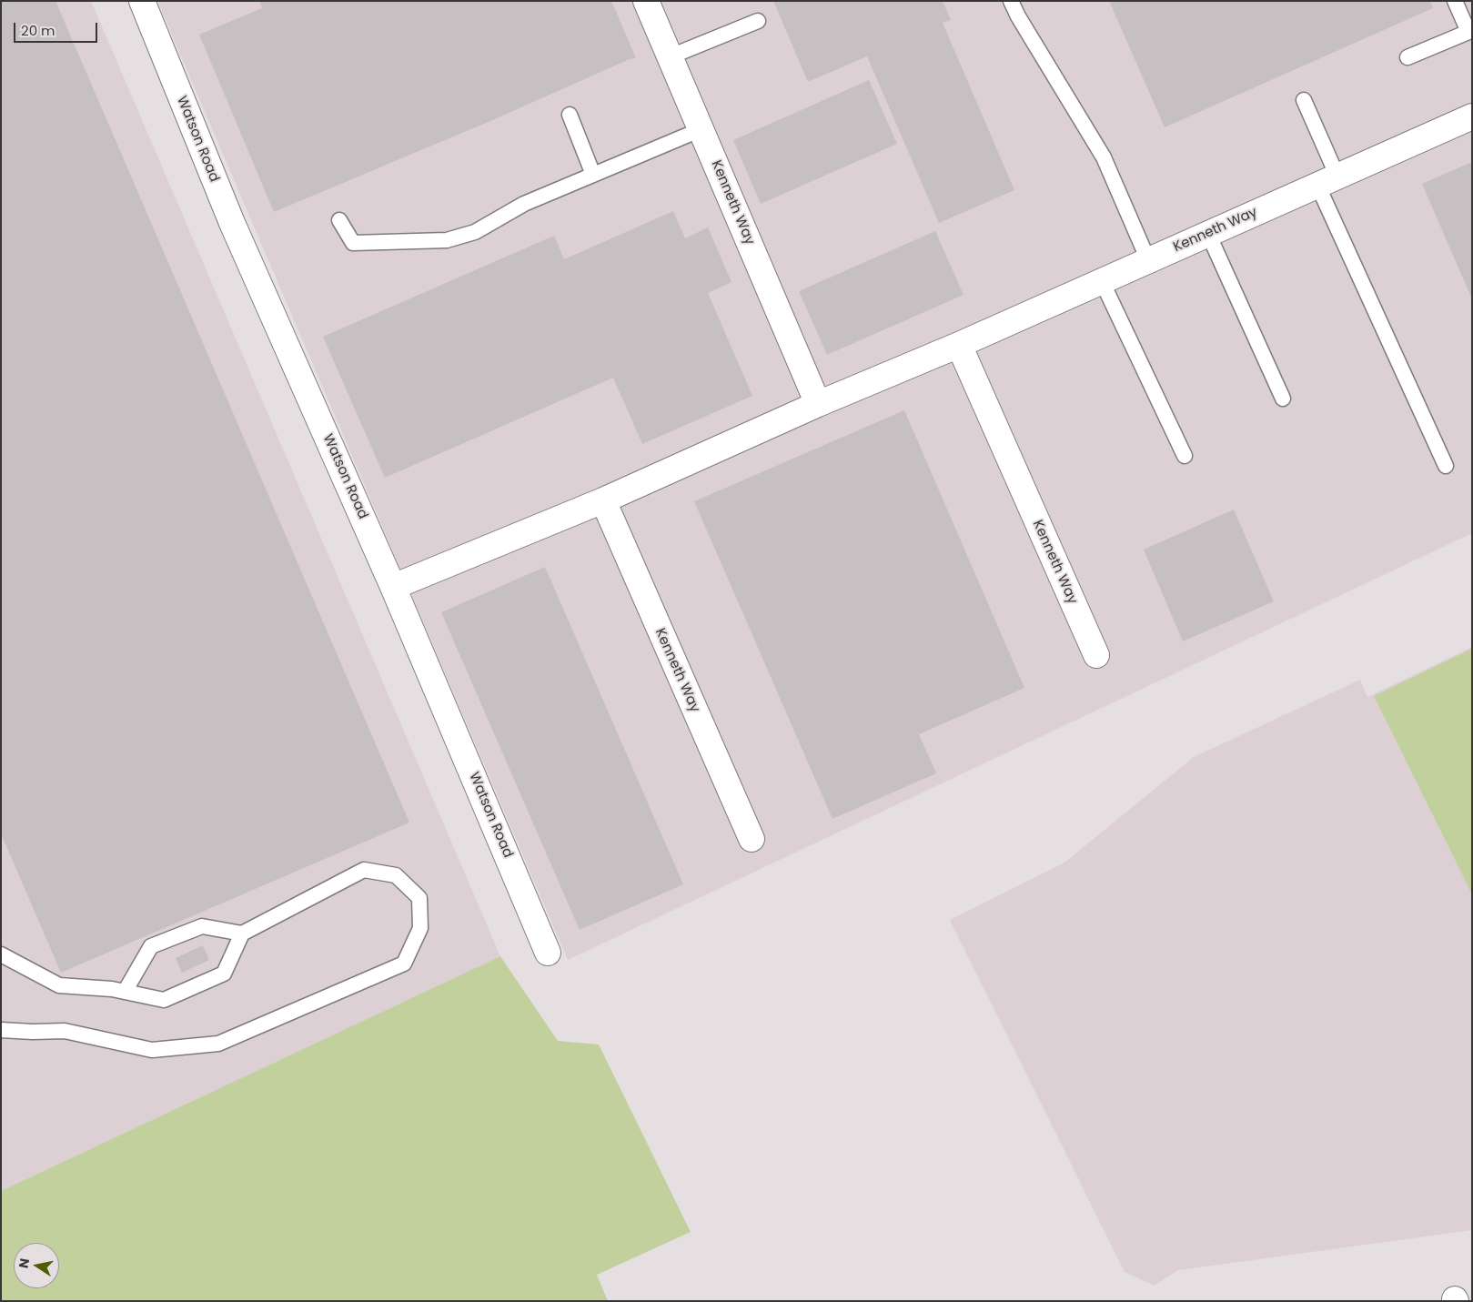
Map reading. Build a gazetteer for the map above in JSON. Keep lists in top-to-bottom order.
{
  "streets": {
    "street": ["Watson Road", "Kenneth Way"]
  },
  "crossings": [
    ["Watson Road", "Kenneth Way"]
  ],
  "scale_bar": "20 m",
  "north": "left"
}
